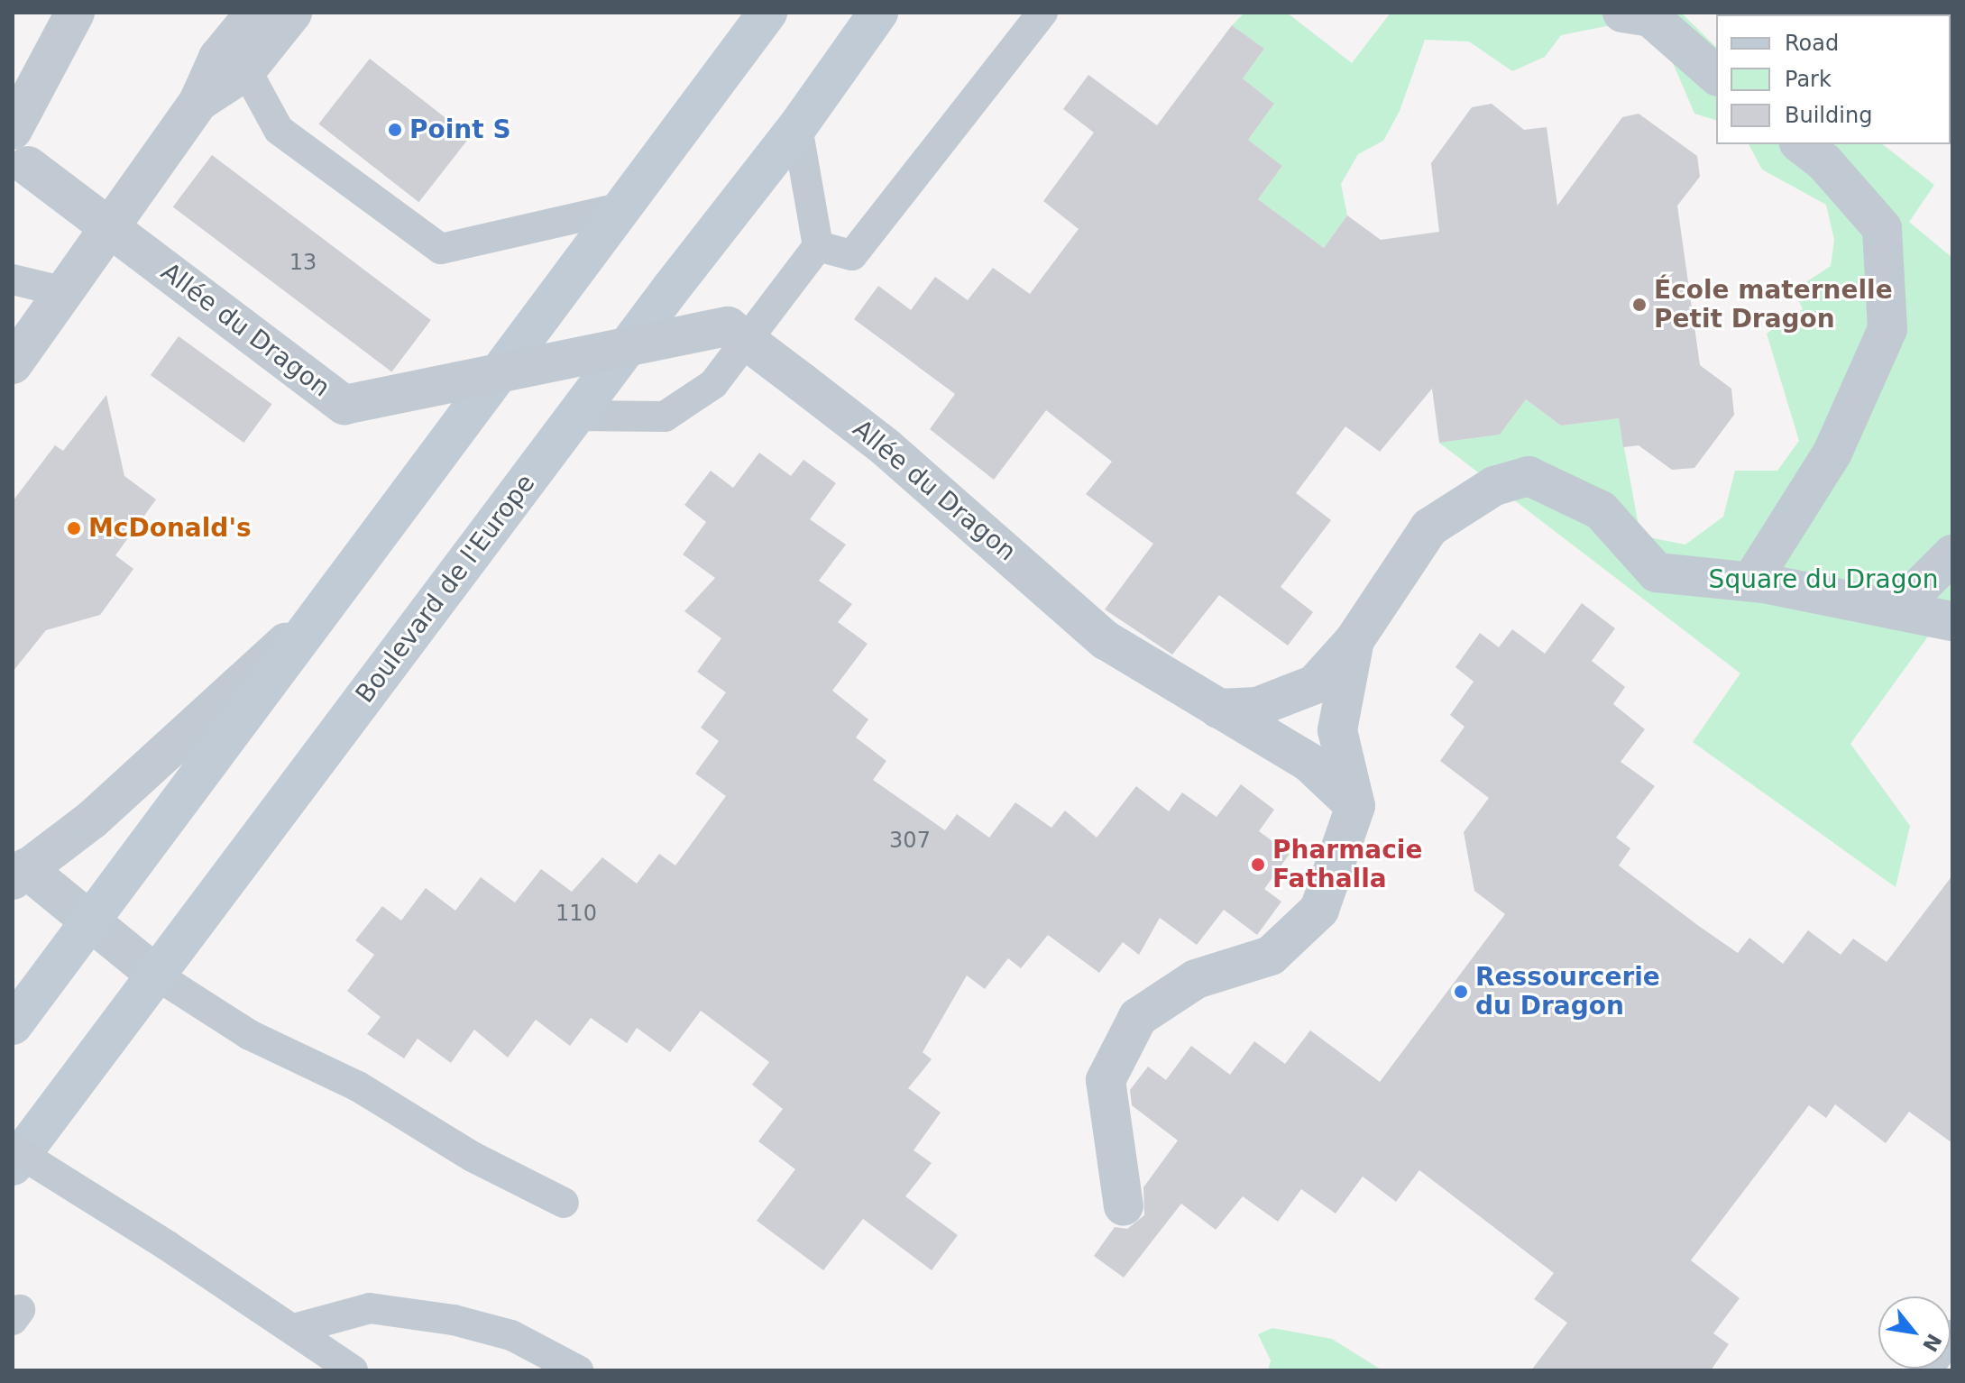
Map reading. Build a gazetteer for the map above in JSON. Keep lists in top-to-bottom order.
{
  "streets": {
    "main road": ["Boulevard de l'Europe"],
    "street": ["Allée du Dragon"]
  },
  "parks": ["Square du Dragon"],
  "places": [
    "Point S",
    "École maternelle Petit Dragon",
    "McDonald's",
    "Pharmacie Fathalla",
    "Ressourcerie du Dragon"
  ],
  "house_numbers": ["13", "307", "110"],
  "legend": ["Road", "Park", "Building"],
  "north": "bottom right"
}
